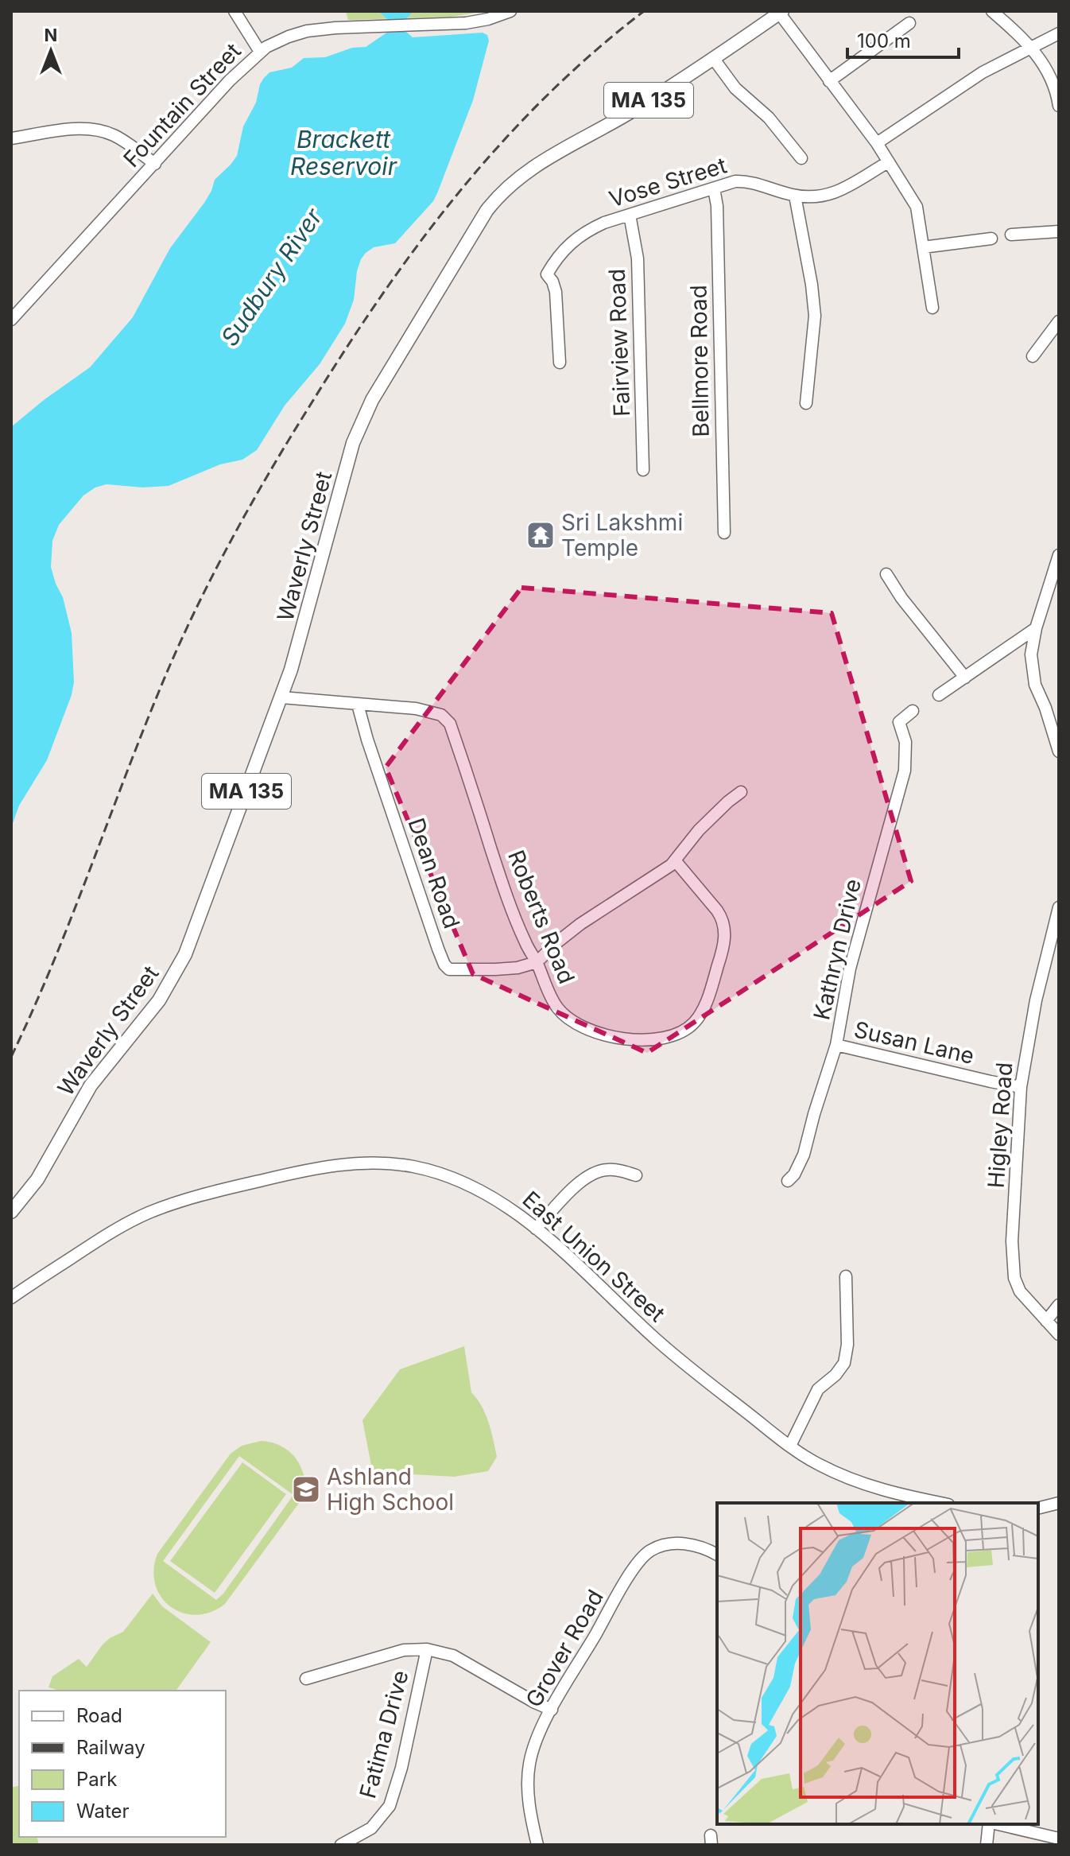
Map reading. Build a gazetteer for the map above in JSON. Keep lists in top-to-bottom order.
{
  "streets": {
    "main road": ["MA 135", "Waverly Street"],
    "street": [
      "Fountain Street",
      "Vose Street",
      "Fairview Road",
      "Bellmore Road",
      "Dean Road",
      "Roberts Road",
      "Kathryn Drive",
      "Susan Lane",
      "Higley Road",
      "East Union Street",
      "Grover Road",
      "Fatima Drive"
    ]
  },
  "crossings": [
    ["Vose Street", "Fairview Road"],
    ["Vose Street", "Bellmore Road"],
    ["Waverly Street", "Roberts Road"],
    ["Dean Road", "Roberts Road"],
    ["Kathryn Drive", "Susan Lane"],
    ["Susan Lane", "Higley Road"]
  ],
  "water": ["Brackett Reservoir", "Sudbury River"],
  "places": {
    "temple": ["Sri Lakshmi Temple"],
    "school or university": ["Ashland High School"]
  },
  "legend": [
    "Road",
    "Railway",
    "Park",
    "Water"
  ],
  "scale_bar": "100 m",
  "north": "top"
}
